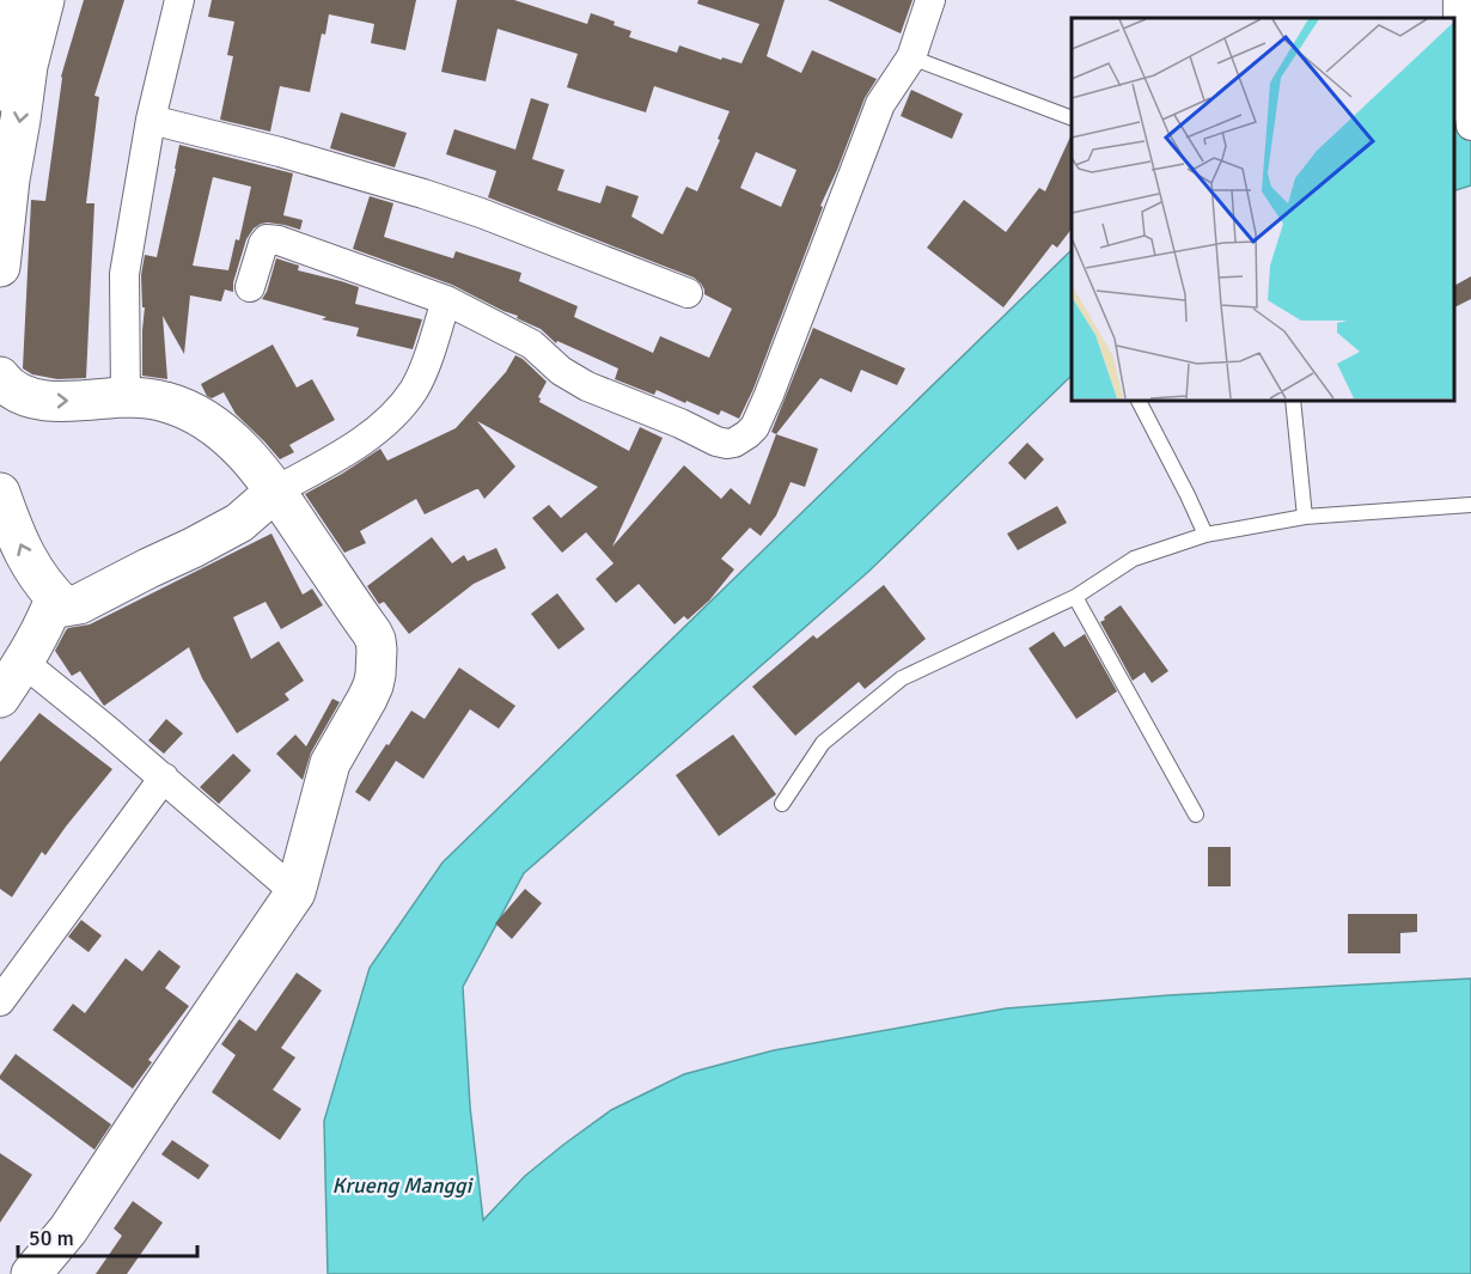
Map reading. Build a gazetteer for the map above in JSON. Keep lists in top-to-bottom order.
{
  "water": ["Krueng Manggi"],
  "scale_bar": "50 m"
}
